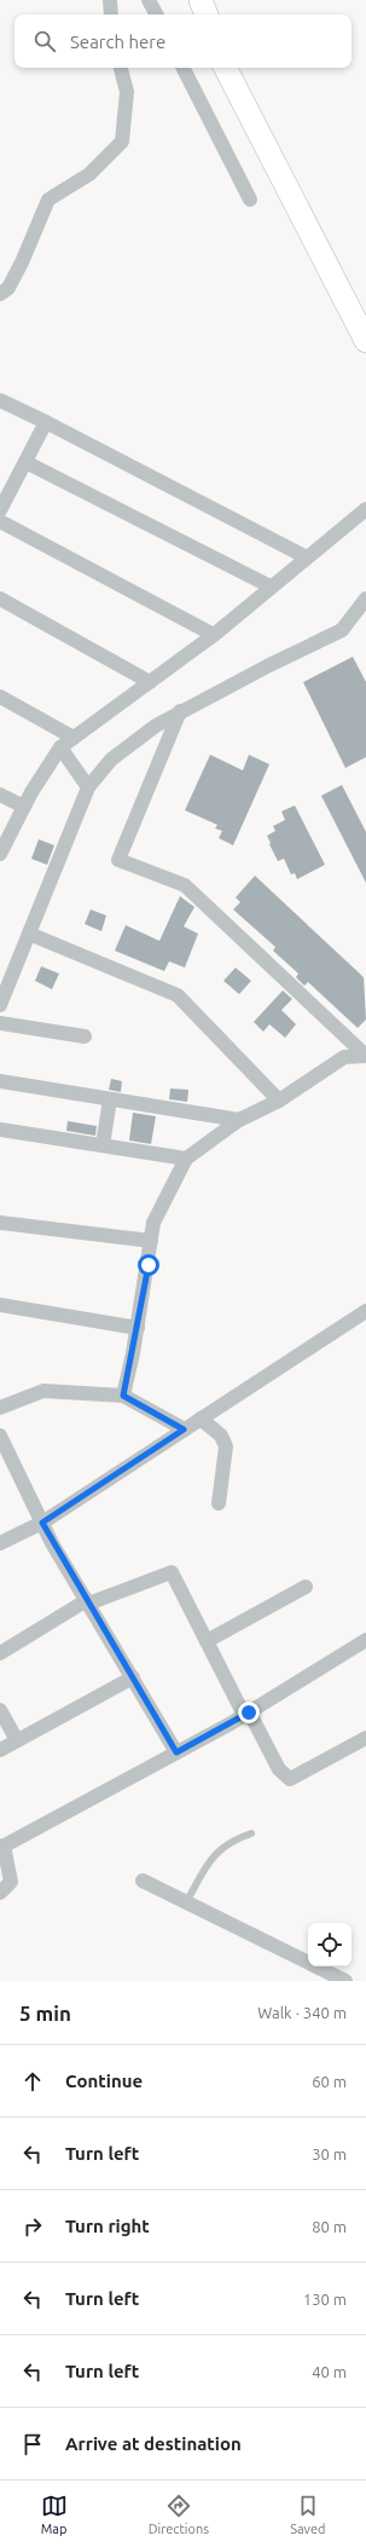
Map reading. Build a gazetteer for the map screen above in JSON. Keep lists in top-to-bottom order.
{
  "page": {
    "search": "Search here",
    "heading": ["5 min", "Walk · 340 m"],
    "list": [
      ["Continue", "60 m"],
      ["Turn left", "30 m"],
      ["Turn right", "80 m"],
      ["Turn left", "130 m"],
      ["Turn left", "40 m"],
      "Arrive at destination"
    ],
    "nav": ["Map", "Directions", "Saved"]
  }
}
